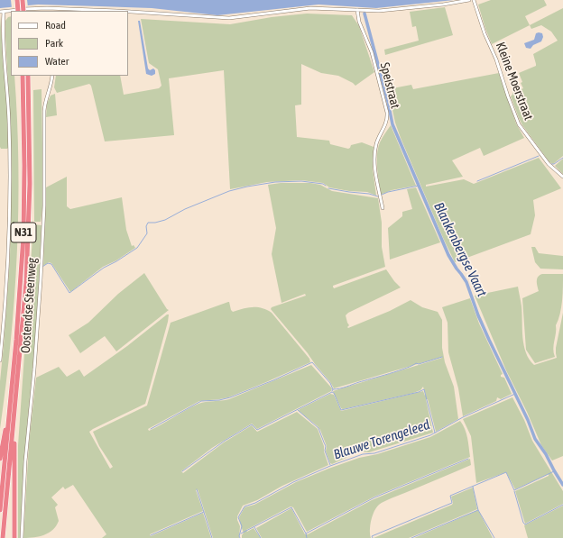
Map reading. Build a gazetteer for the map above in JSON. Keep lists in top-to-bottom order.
{
  "streets": {
    "highway": ["N31"],
    "street": ["Kleine Moerstraat", "Speistraat", "Oostendse Steenweg"]
  },
  "water": ["Blankenbergse Vaart", "Blauwe Torengeleed"],
  "legend": ["Road", "Park", "Water"]
}
